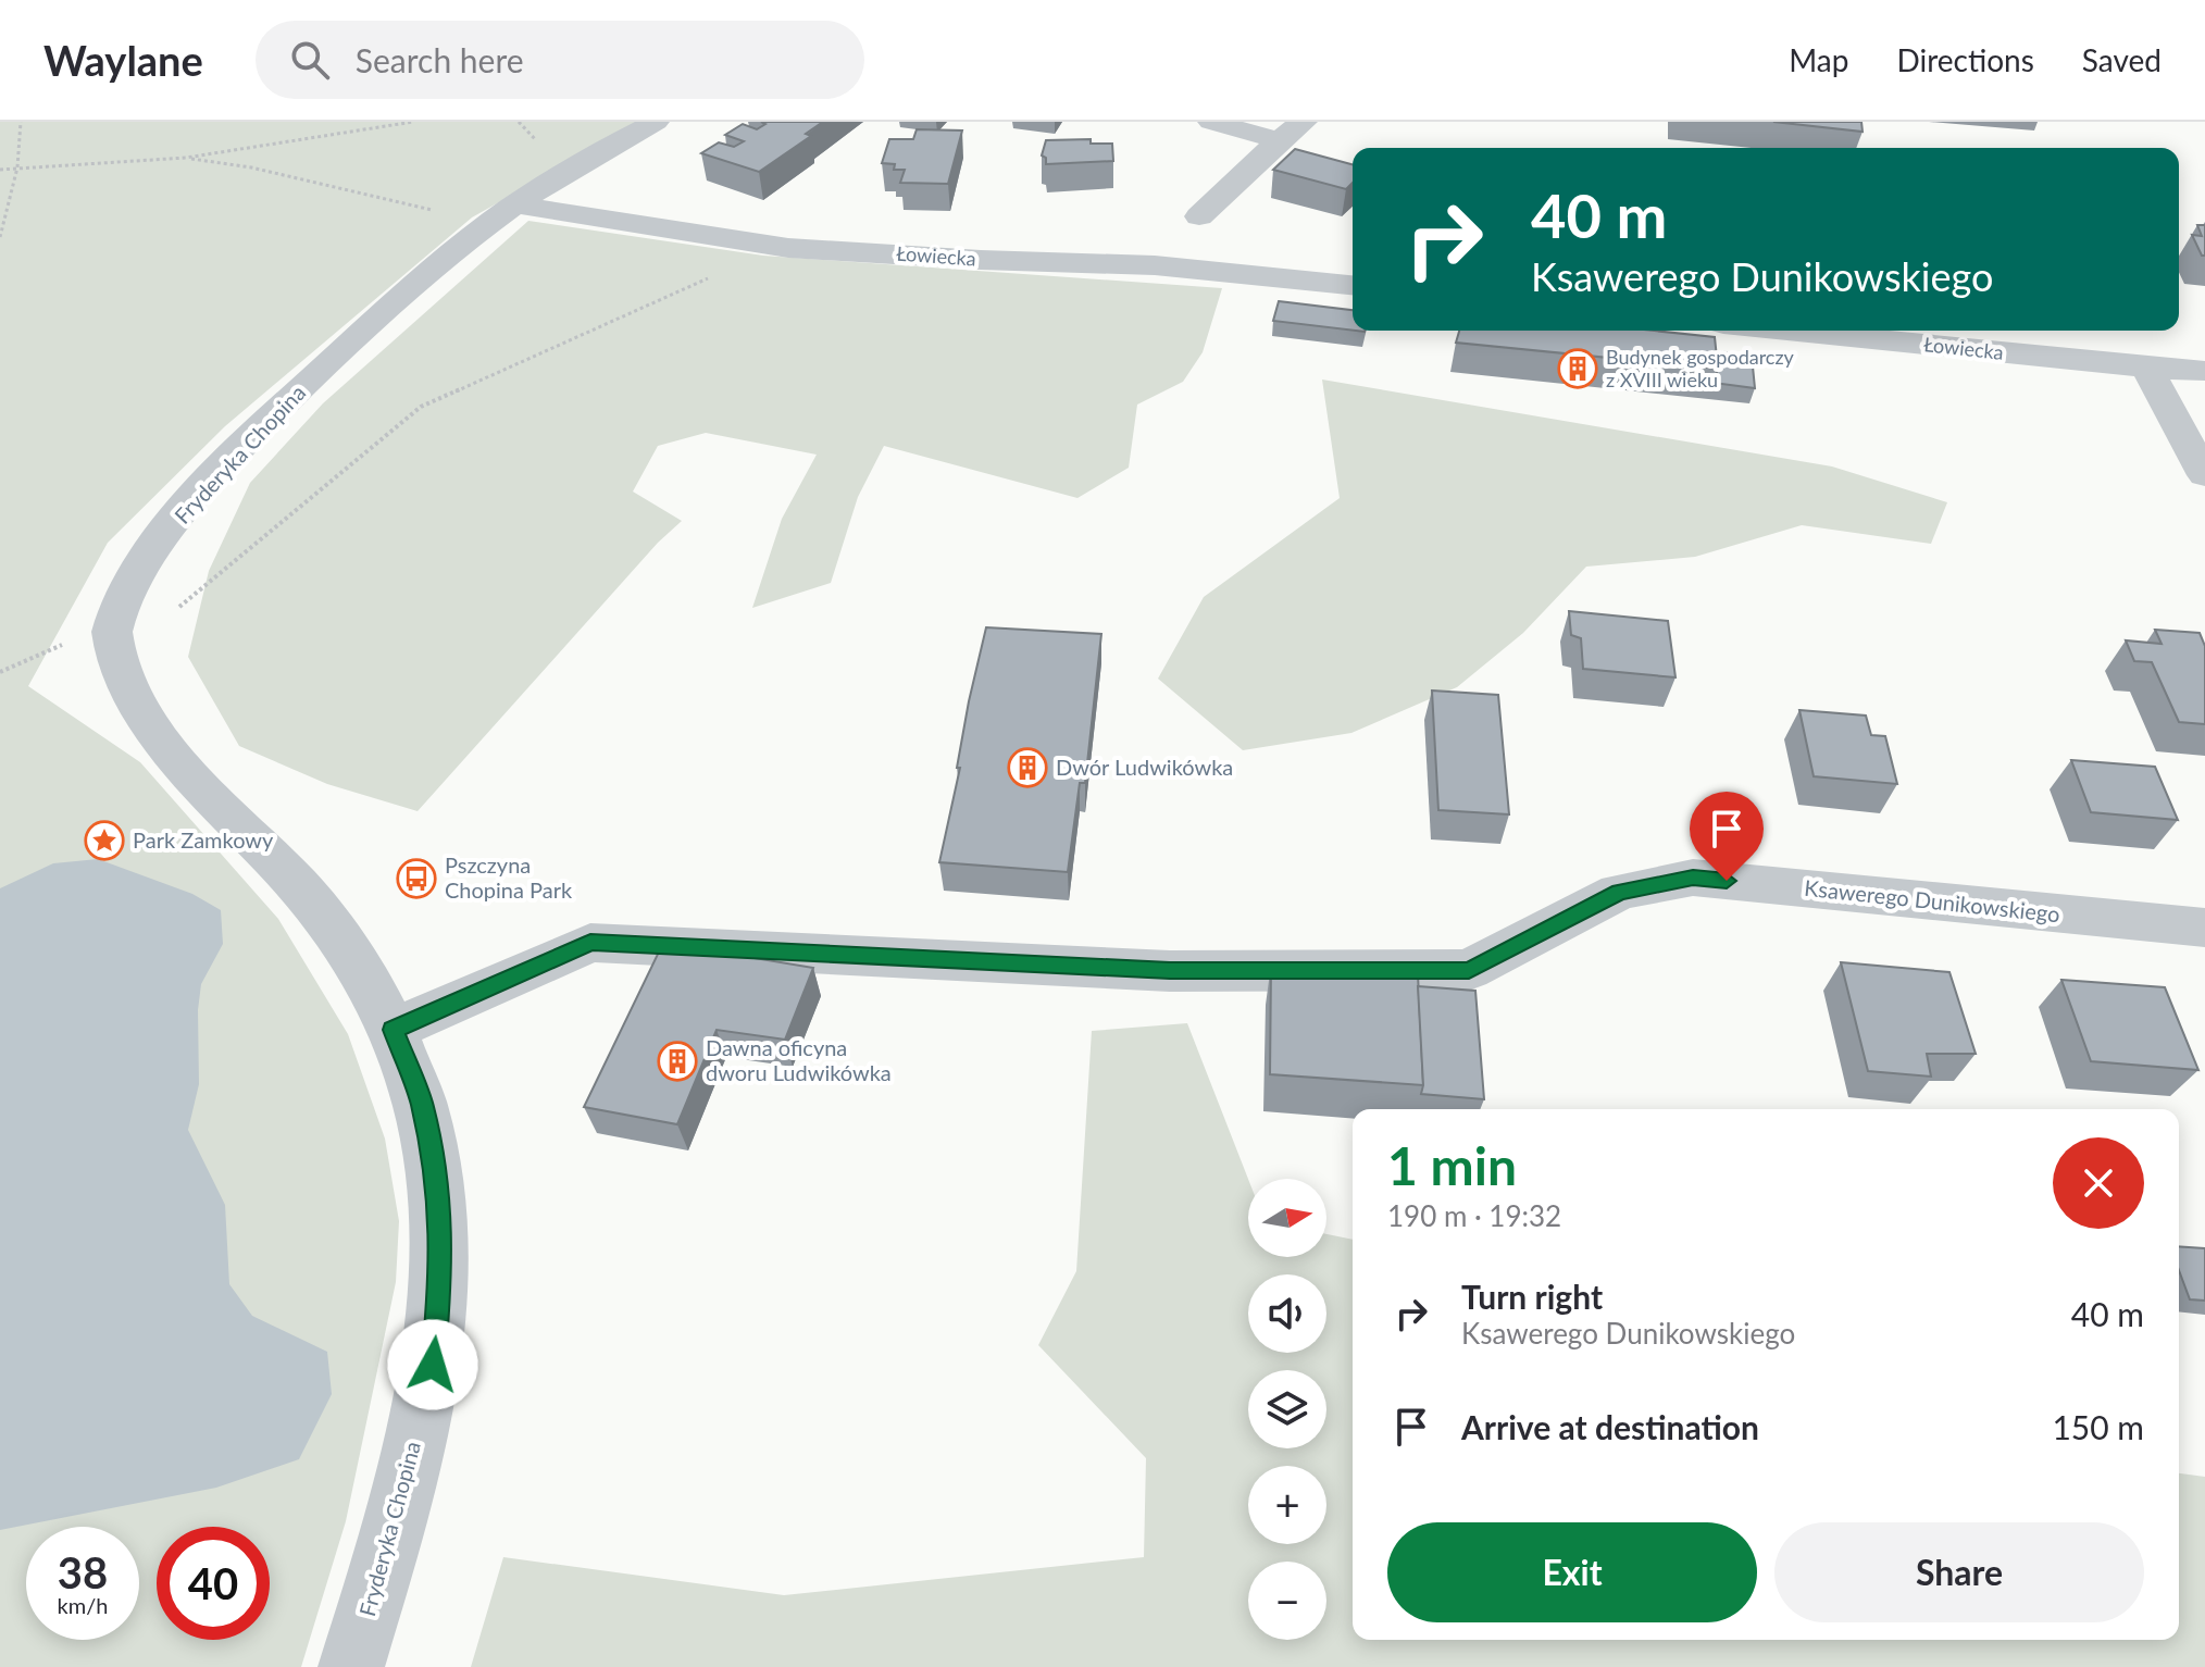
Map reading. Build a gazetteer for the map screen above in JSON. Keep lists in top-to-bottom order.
{
  "streets": {
    "street": ["Łowiecka", "Fryderyka Chopina", "Ksawerego Dunikowskiego"]
  },
  "crossings": [
    ["Łowiecka", "Fryderyka Chopina"],
    ["Fryderyka Chopina", "Ksawerego Dunikowskiego"]
  ],
  "places": {
    "building": ["Budynek gospodarczy z XVIII wieku", "Dwór Ludwikówka", "Dawna oficyna dworu Ludwikówka"],
    "place": ["Park Zamkowy"],
    "bus stop": ["Pszczyna Chopina Park"]
  },
  "north": "right",
  "page": {
    "header": "Waylane",
    "search": "Search here",
    "nav": ["Map", "Directions", "Saved"],
    "turn": ["40 m", "Ksawerego Dunikowskiego"],
    "heading": ["1 min", "190 m · 19:32"],
    "map_buttons": ["+", "−"],
    "list": [
      {
        "name": "Turn right",
        "note": "Ksawerego Dunikowskiego",
        "value": "40 m"
      },
      {
        "name": "Arrive at destination",
        "value": "150 m"
      }
    ],
    "buttons": ["Exit", "Share"],
    "speed": "38 km/h",
    "limit": "40"
  }
}
